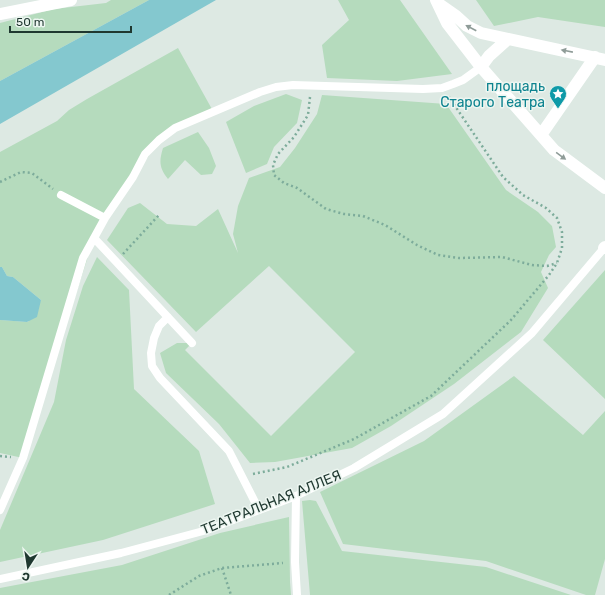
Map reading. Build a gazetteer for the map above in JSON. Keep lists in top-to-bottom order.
{
  "streets": {
    "lane": ["ТЕАТРАЛЬНАЯ АЛЛЕЯ"]
  },
  "places": {
    "place": ["площадь Старого Театра"]
  },
  "scale_bar": "50 m",
  "north": "bottom"
}
